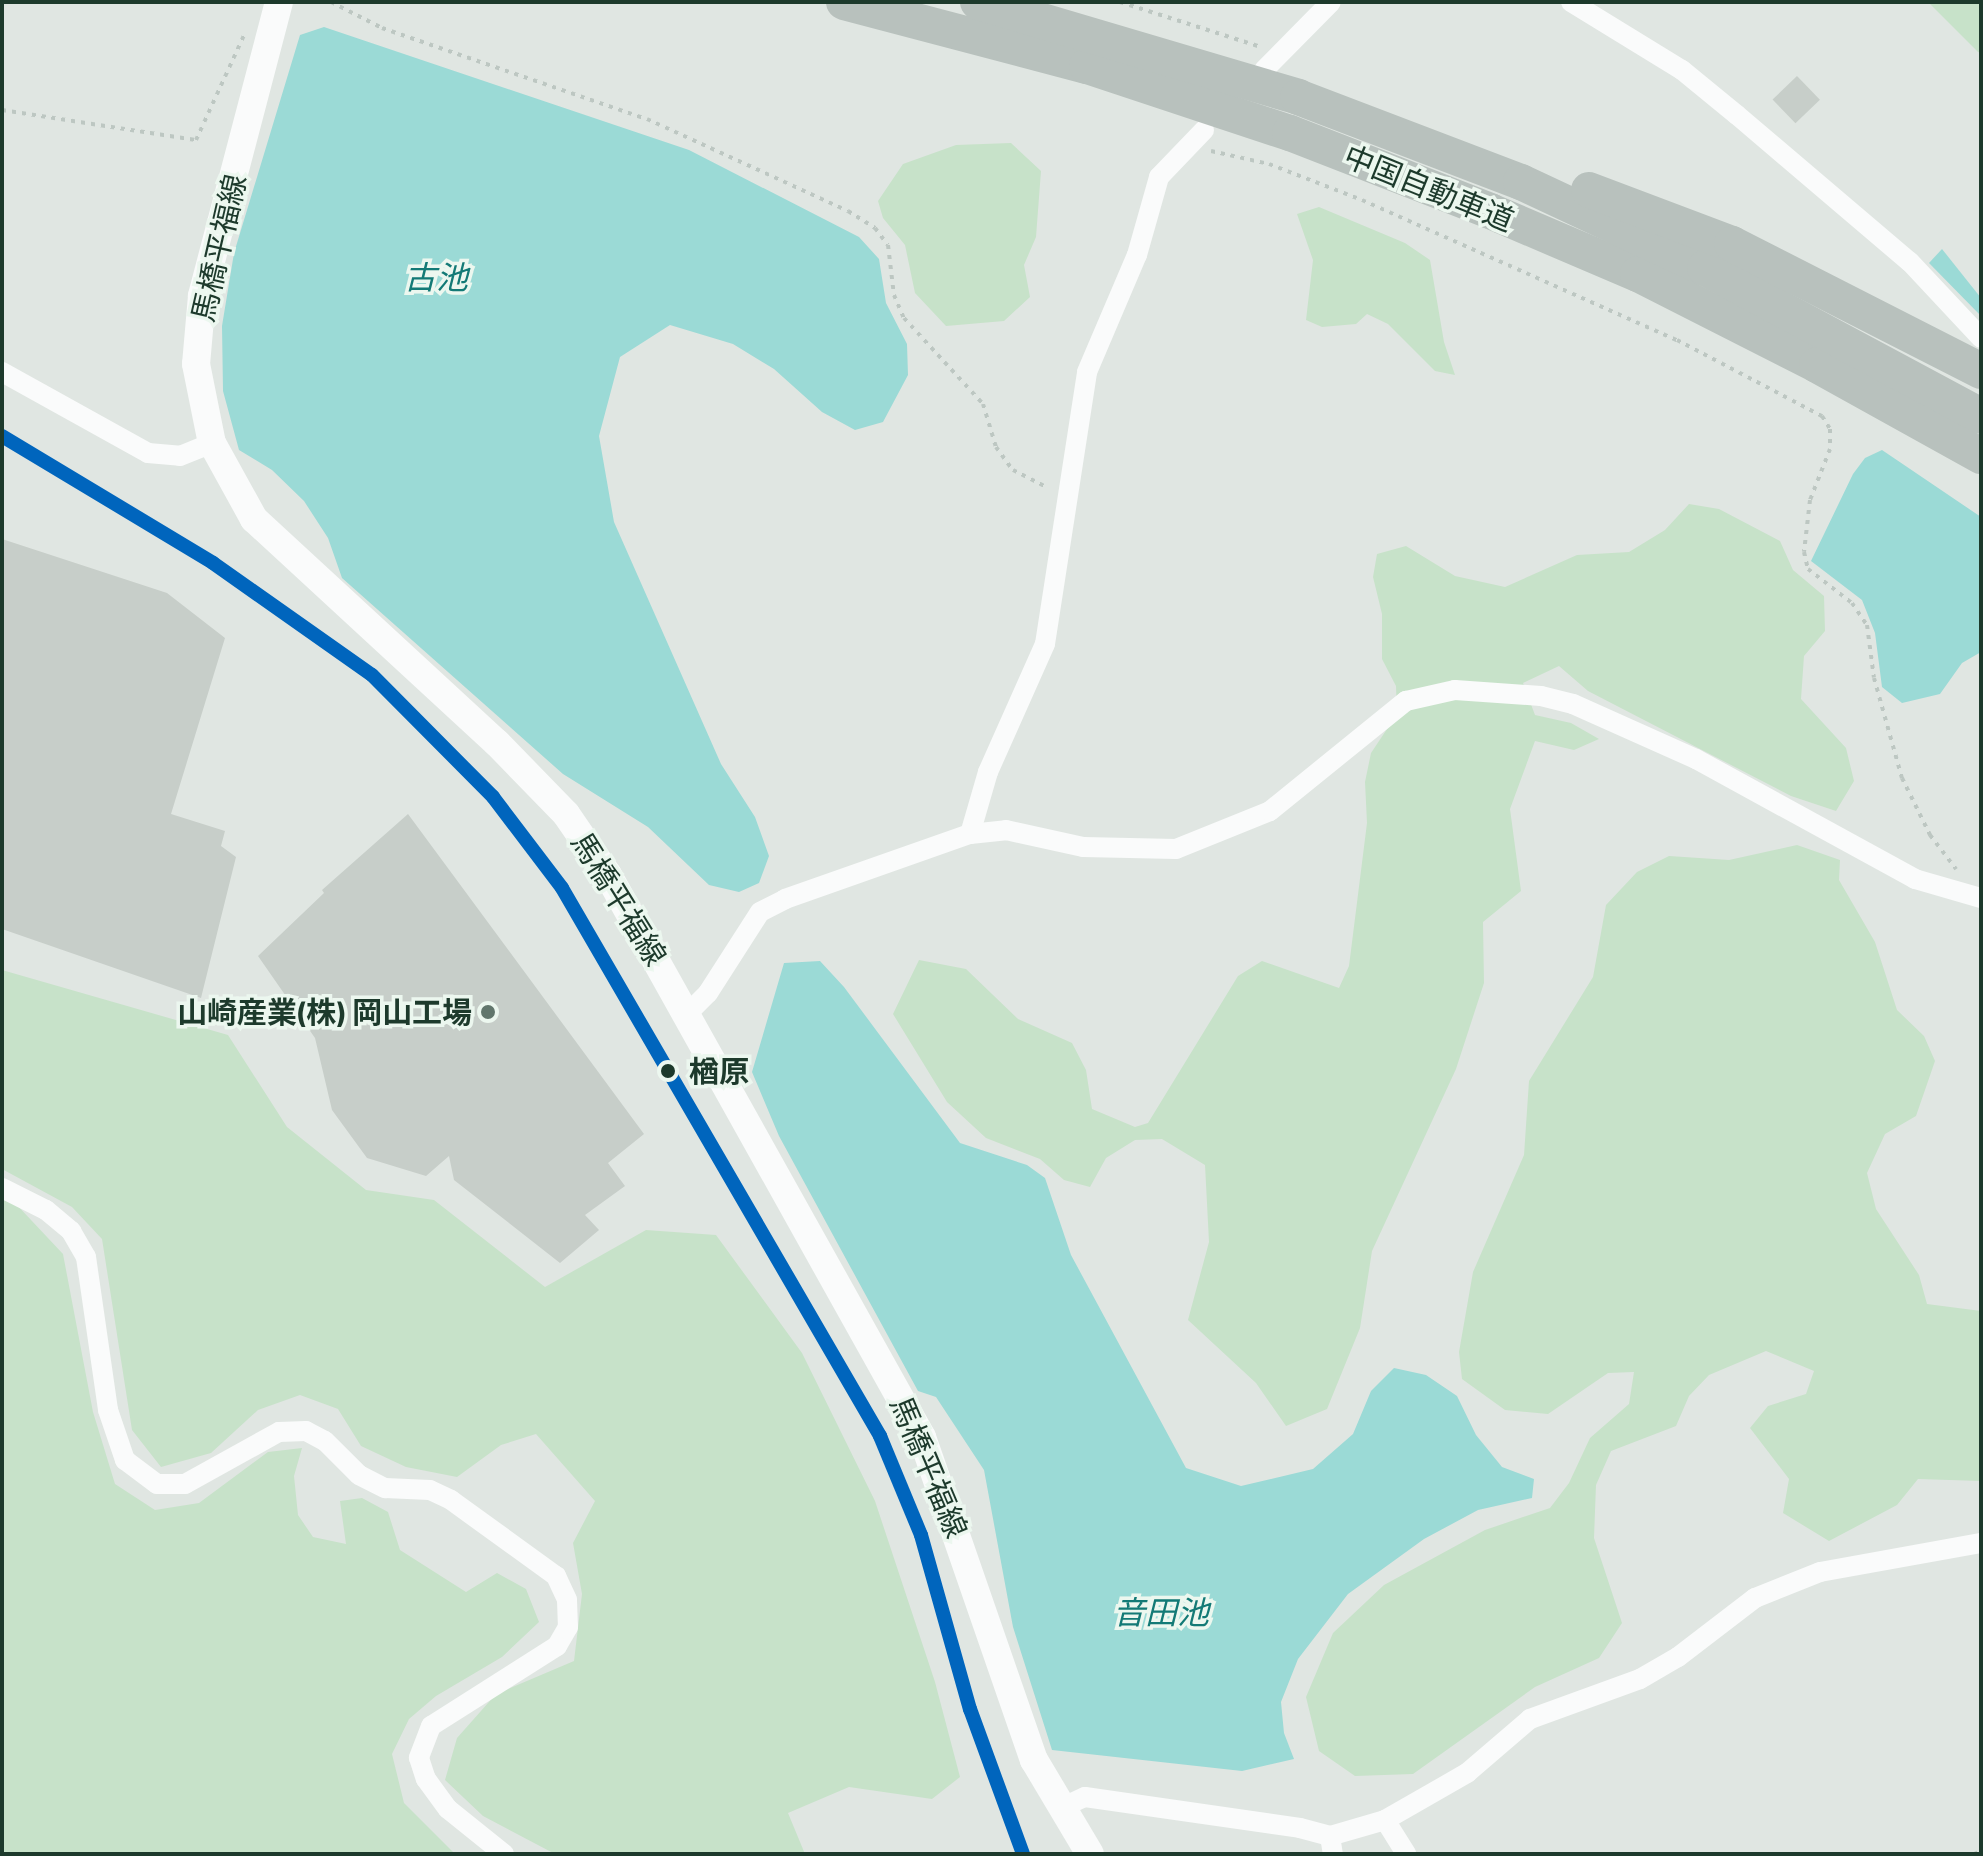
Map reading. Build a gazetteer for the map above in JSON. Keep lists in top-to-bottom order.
{
  "streets": {
    "highway": ["中国自動車道"],
    "main road": ["馬橋平福線"]
  },
  "water": ["古池", "音田池"],
  "places": ["山崎産業(株) 岡山工場", "楢原"]
}
